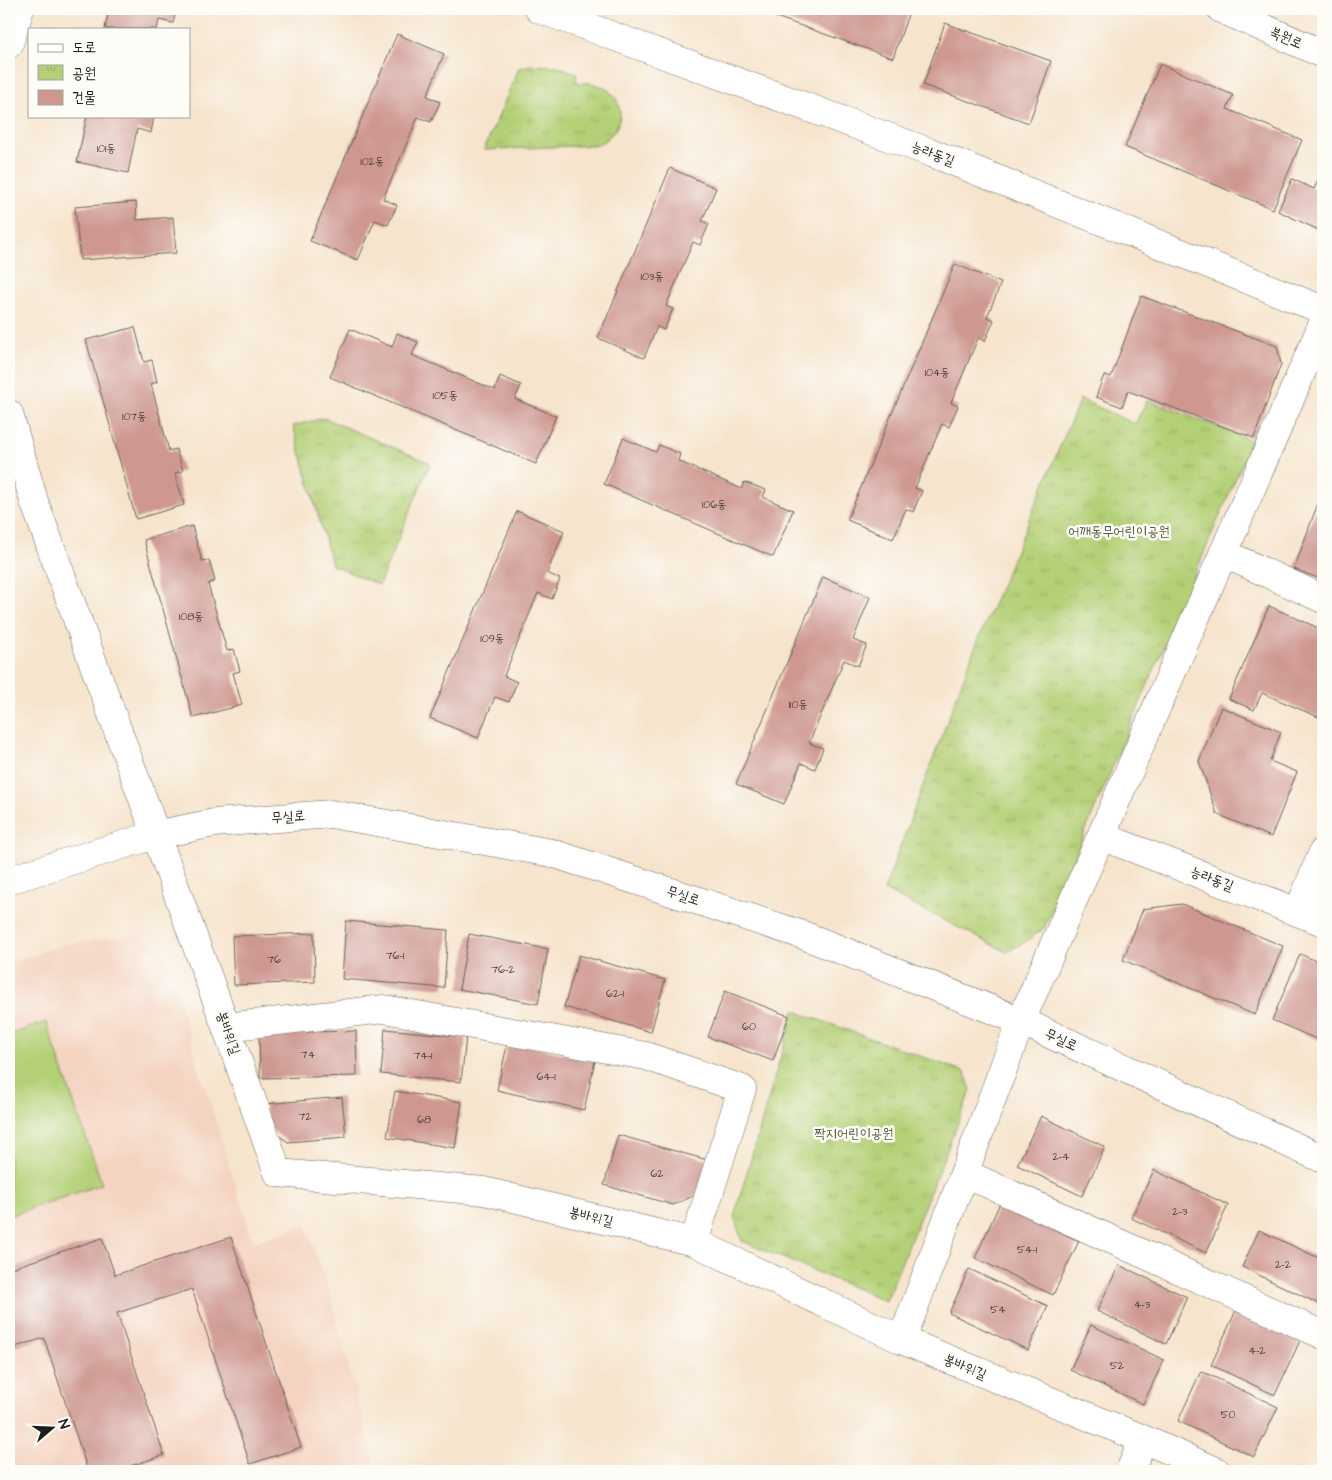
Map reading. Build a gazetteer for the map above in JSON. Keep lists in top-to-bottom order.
{
  "streets": {
    "street": [
      "북원로",
      "능라동길",
      "무실로",
      "봉바위길"
    ]
  },
  "crossings": [
    ["무실로", "봉바위길"]
  ],
  "parks": ["어깨동무어린이공원", "짝지어린이공원"],
  "house_numbers": [
    "101동",
    "102동",
    "103동",
    "104동",
    "105동",
    "107동",
    "106동",
    "108동",
    "109동",
    "110동",
    "76-1",
    "76",
    "76-2",
    "62-1",
    "60",
    "74",
    "74-1",
    "64-1",
    "72",
    "68",
    "2-4",
    "62",
    "2-3",
    "54-1",
    "2-2",
    "4-3",
    "54",
    "4-2",
    "52",
    "50"
  ],
  "legend": ["도로", "공원", "건물"],
  "north": "right"
}
